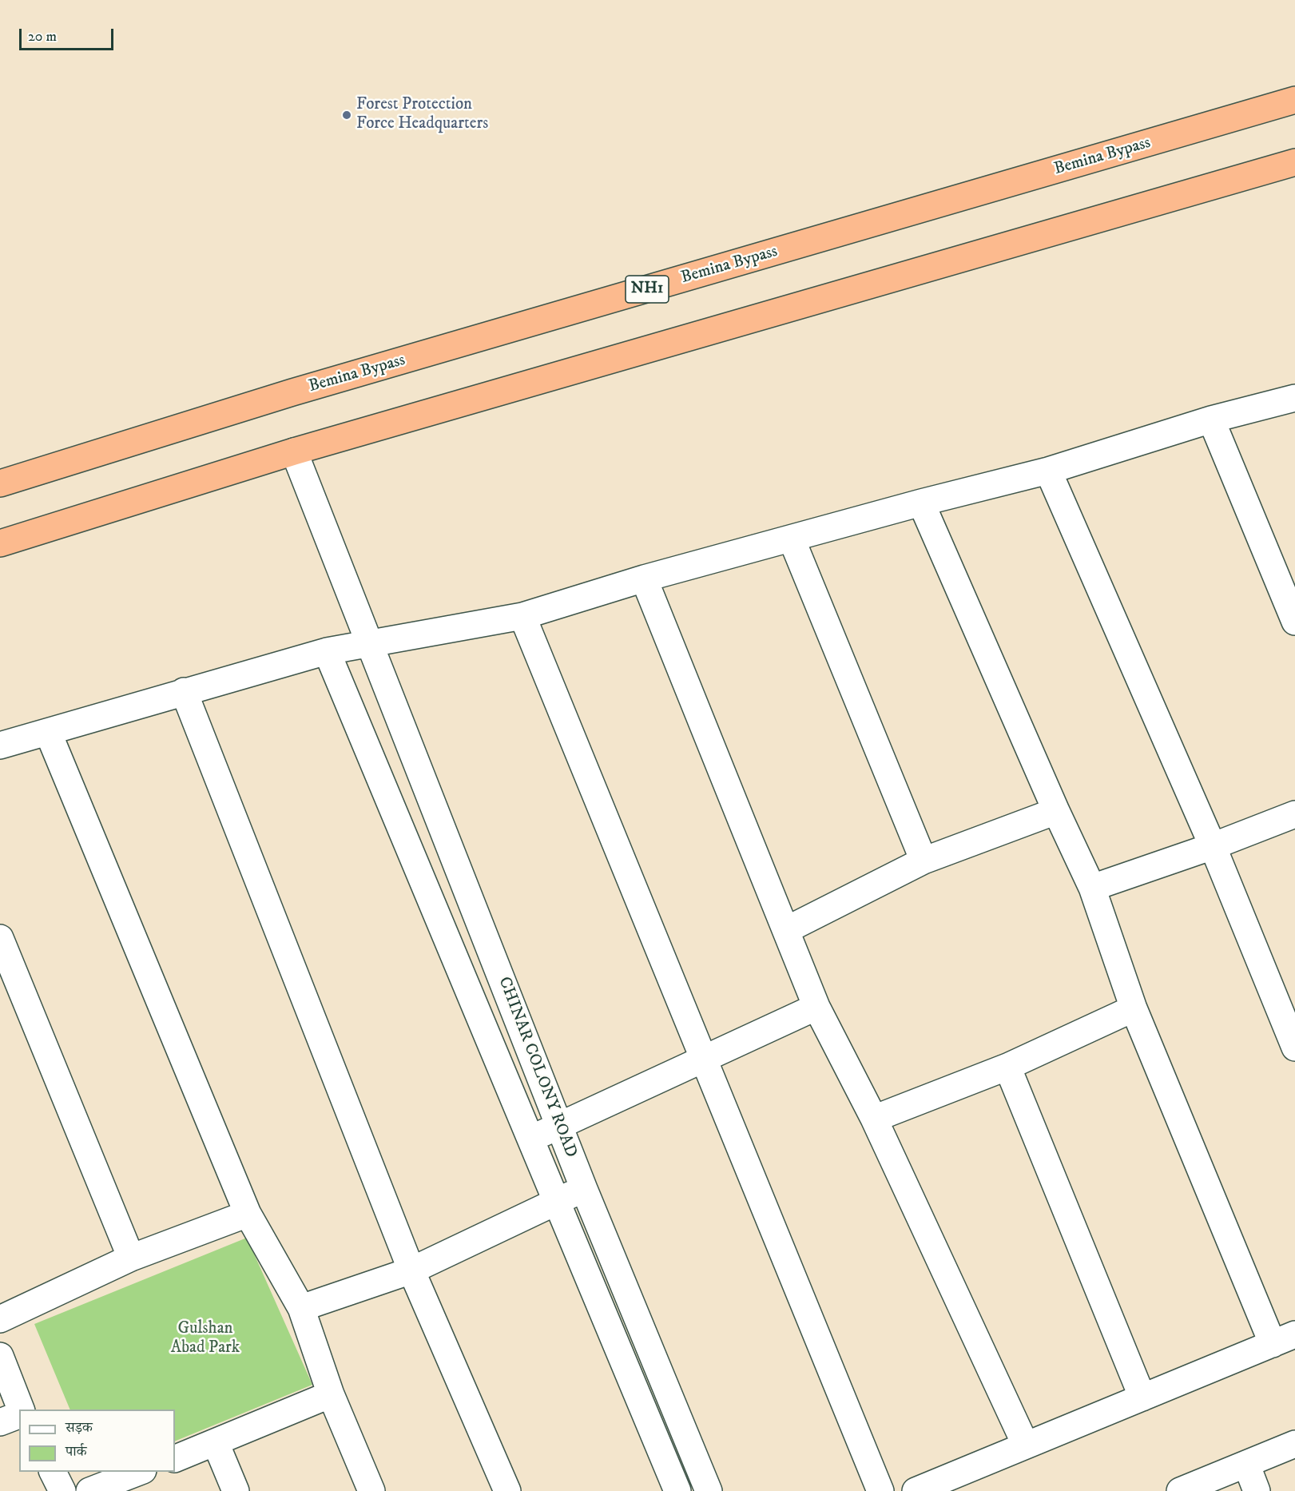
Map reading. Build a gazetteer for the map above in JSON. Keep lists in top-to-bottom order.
{
  "streets": {
    "highway": ["Bemina Bypass", "NH1"],
    "street": ["CHINAR COLONY ROAD"]
  },
  "parks": ["Gulshan Abad Park"],
  "places": ["Forest Protection Force Headquarters"],
  "legend": ["सड़क", "पार्क"],
  "scale_bar": "20 m"
}
